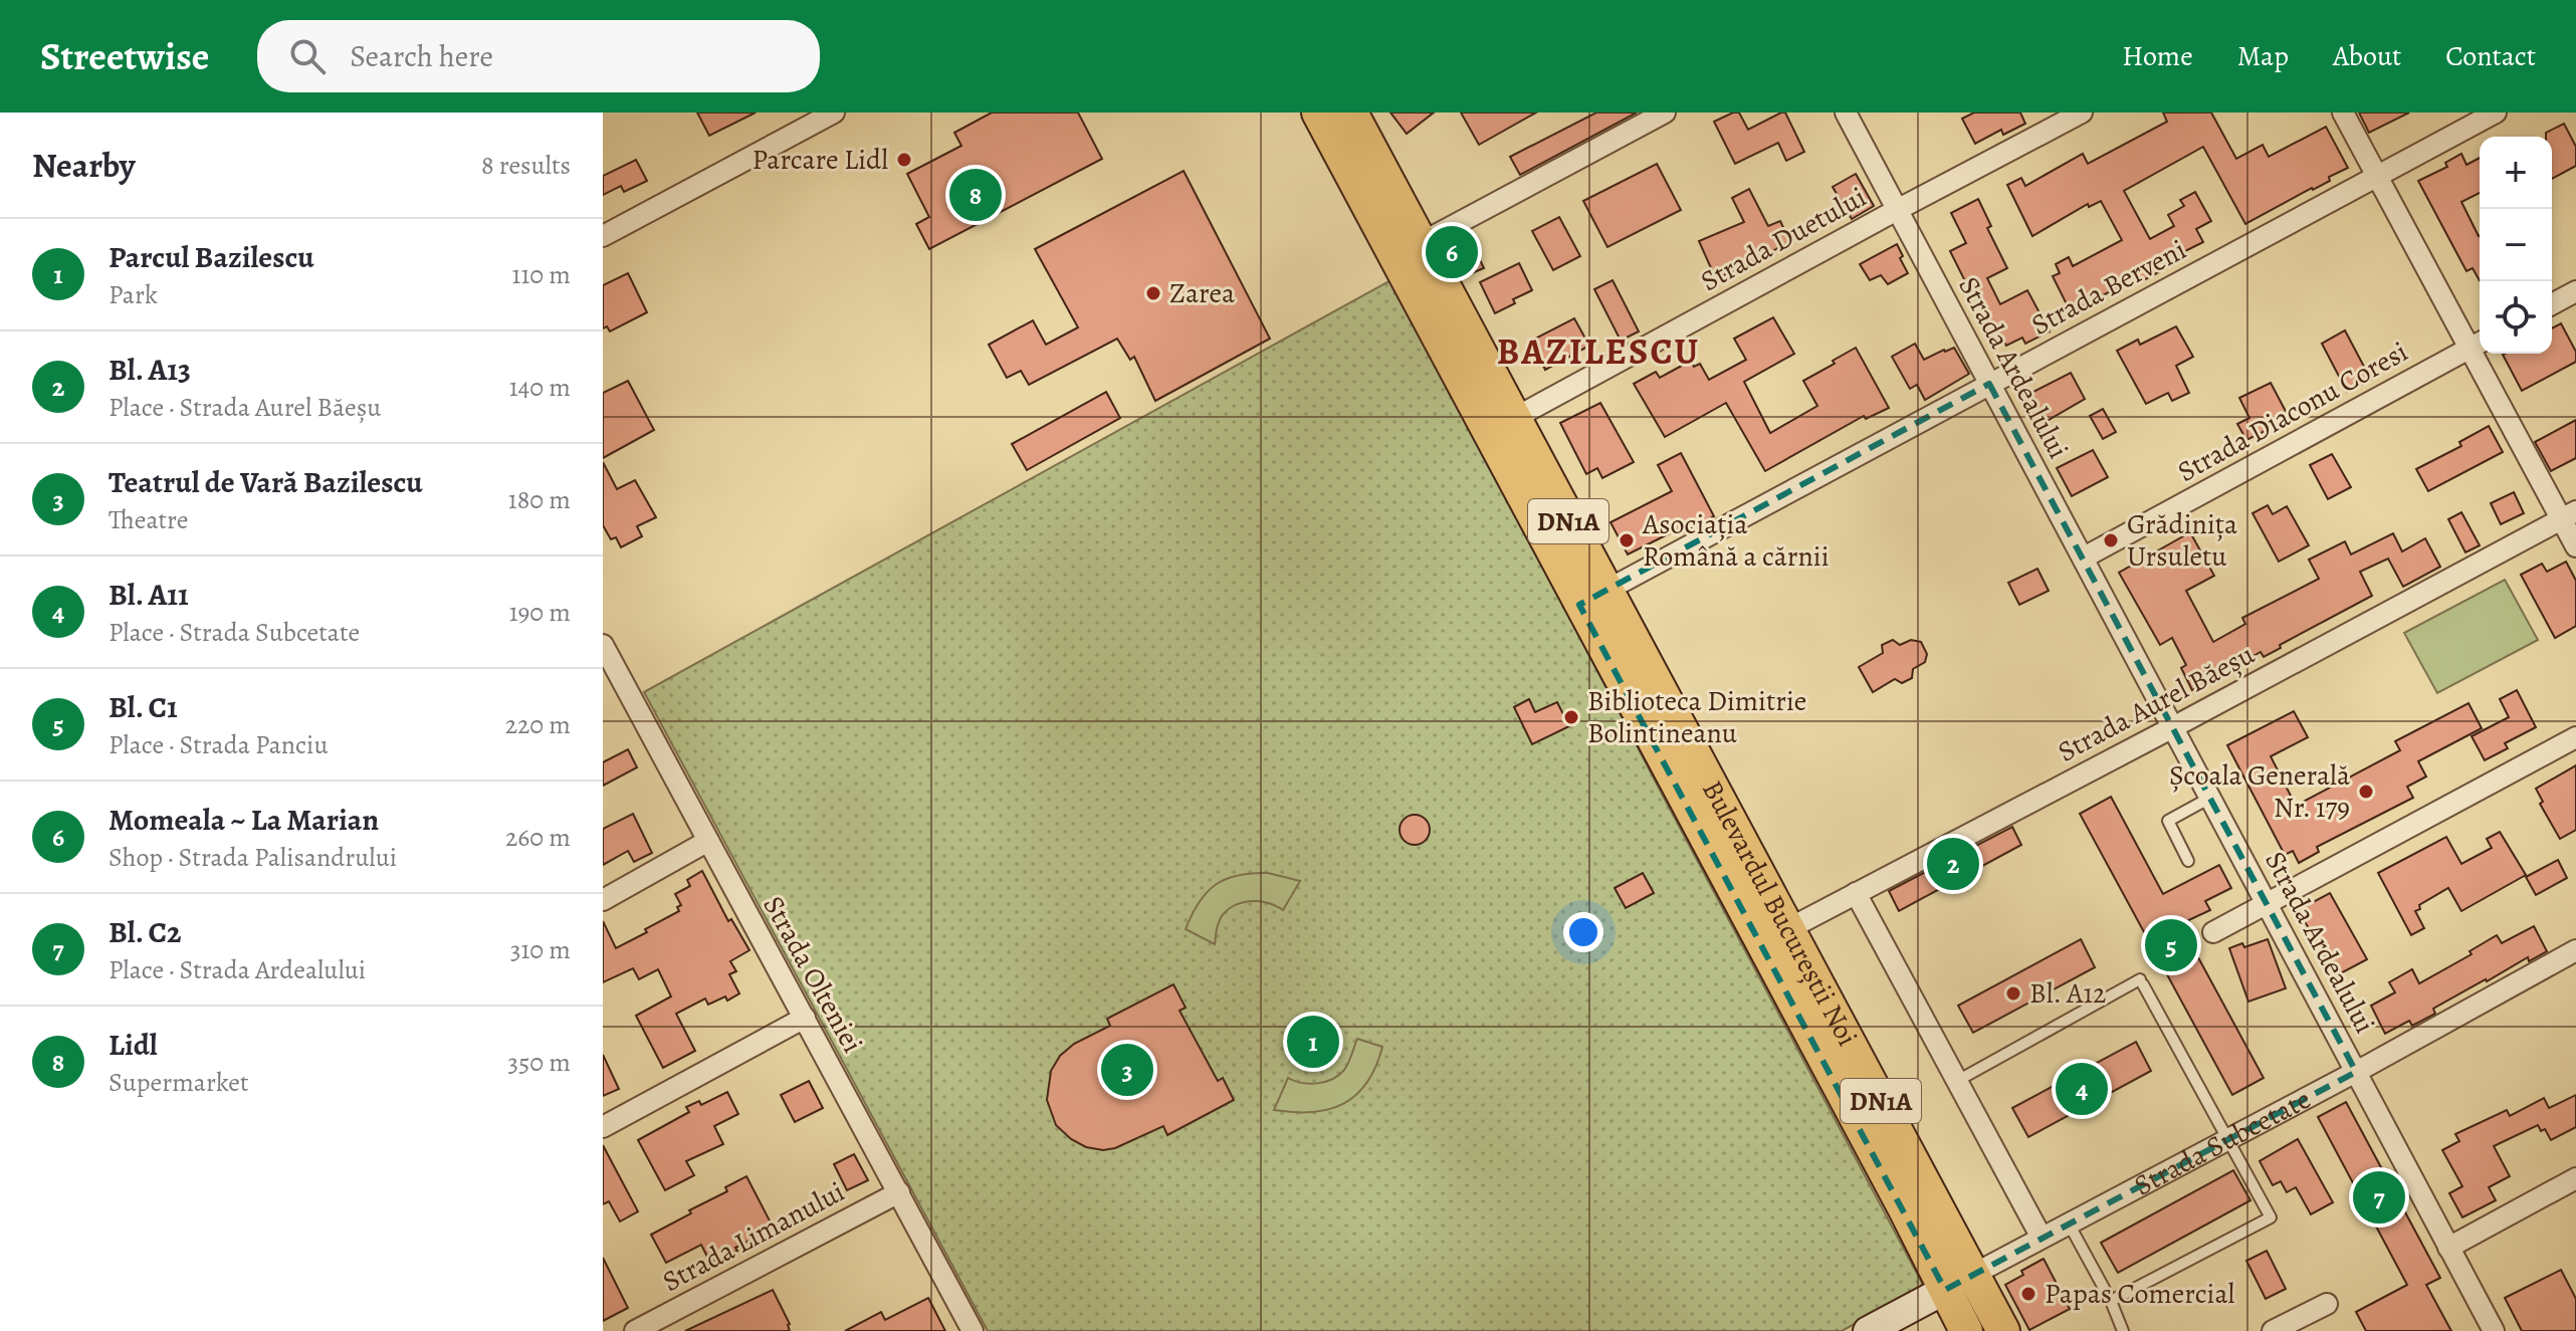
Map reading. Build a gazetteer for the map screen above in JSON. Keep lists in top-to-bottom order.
{
  "streets": {
    "main road": ["DN1A", "Bulevardul Bucureștii Noi"],
    "street": [
      "Strada Duetului",
      "Strada Berveni",
      "Strada Ardealului",
      "Strada Diaconu Coresi",
      "Strada Aurel Băeșu",
      "Strada Olteniei",
      "Strada Subcetate",
      "Strada Limanului"
    ]
  },
  "crossings": [
    ["Strada Duetului", "Strada Ardealului"],
    ["Strada Duetului", "Bulevardul Bucureștii Noi"],
    ["Strada Berveni", "Strada Ardealului"],
    ["Strada Berveni", "Bulevardul Bucureștii Noi"],
    ["Strada Ardealului", "Strada Diaconu Coresi"],
    ["Strada Ardealului", "Strada Aurel Băeșu"],
    ["Strada Ardealului", "Strada Subcetate"],
    ["Strada Aurel Băeșu", "Bulevardul Bucureștii Noi"],
    ["Bulevardul Bucureștii Noi", "Strada Subcetate"],
    ["Strada Olteniei", "Strada Limanului"]
  ],
  "districts": ["BAZILESCU"],
  "places": [
    "Parcare Lidl",
    "Zarea",
    "Asociația Română a cărnii",
    "Grădinița Ursuletu",
    "Biblioteca Dimitrie Bolintineanu",
    "Școala Generală Nr. 179",
    "Bl. A12",
    "Papas Comercial"
  ],
  "page": {
    "header": "Streetwise",
    "search": "Search here",
    "nav": [
      "Home",
      "Map",
      "About",
      "Contact"
    ],
    "heading": ["Nearby", "8 results"],
    "map_buttons": ["+", "−"],
    "pins": [
      "8",
      "6",
      "2",
      "5",
      "1",
      "3",
      "4",
      "7"
    ],
    "list": [
      {
        "mark": "1",
        "name": "Parcul Bazilescu",
        "note": "Park",
        "value": "110 m"
      },
      {
        "mark": "2",
        "name": "Bl. A13",
        "note": "Place · Strada Aurel Băeșu",
        "value": "140 m"
      },
      {
        "mark": "3",
        "name": "Teatrul de Vară Bazilescu",
        "note": "Theatre",
        "value": "180 m"
      },
      {
        "mark": "4",
        "name": "Bl. A11",
        "note": "Place · Strada Subcetate",
        "value": "190 m"
      },
      {
        "mark": "5",
        "name": "Bl. C1",
        "note": "Place · Strada Panciu",
        "value": "220 m"
      },
      {
        "mark": "6",
        "name": "Momeala ~ La Marian",
        "note": "Shop · Strada Palisandrului",
        "value": "260 m"
      },
      {
        "mark": "7",
        "name": "Bl. C2",
        "note": "Place · Strada Ardealului",
        "value": "310 m"
      },
      {
        "mark": "8",
        "name": "Lidl",
        "note": "Supermarket",
        "value": "350 m"
      }
    ]
  }
}
